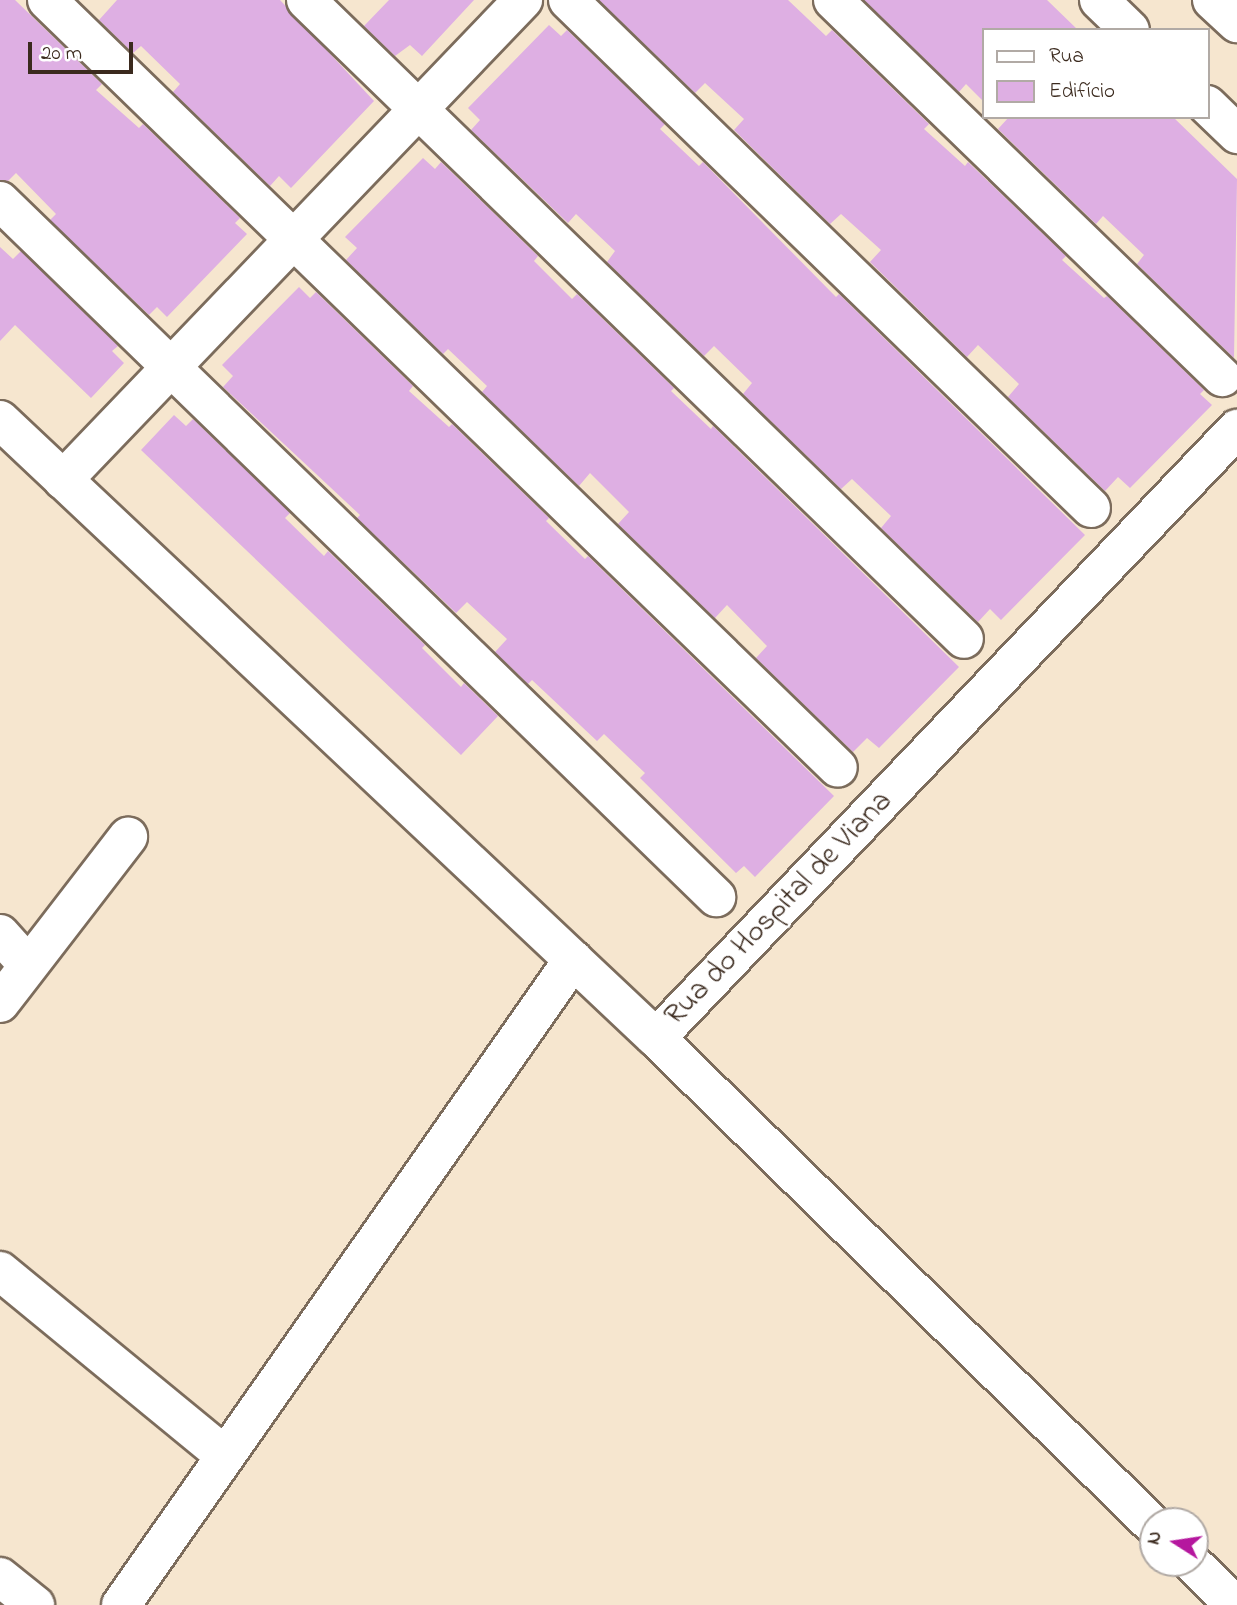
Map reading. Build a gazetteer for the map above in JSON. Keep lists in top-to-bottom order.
{
  "streets": {
    "street": ["Rua do Hospital de Viana"]
  },
  "legend": ["Rua", "Edifício"],
  "scale_bar": "20 m",
  "north": "left"
}
